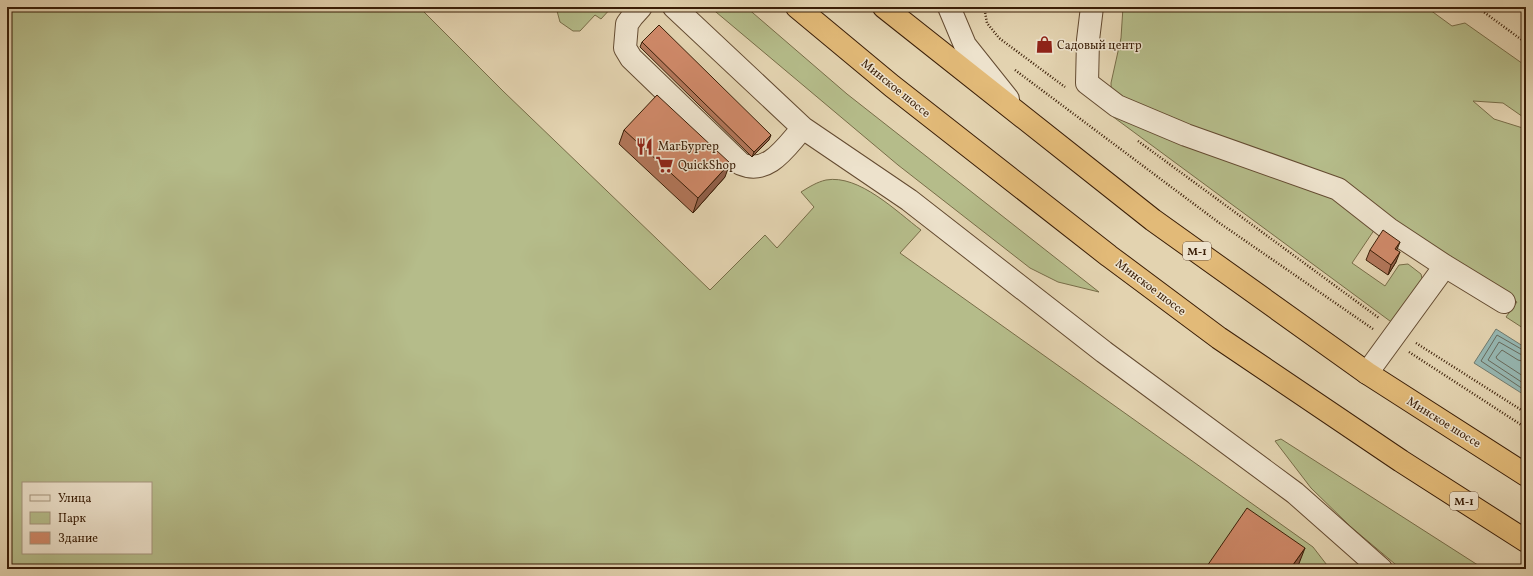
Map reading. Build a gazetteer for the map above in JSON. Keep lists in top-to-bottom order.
{
  "streets": {
    "highway": ["Минское шоссе", "М-1"]
  },
  "places": {
    "shop": ["Садовый центр"],
    "restaurant": ["МагБургер"],
    "supermarket": ["QuickShop"]
  },
  "legend": ["Улица", "Парк", "Здание"]
}
